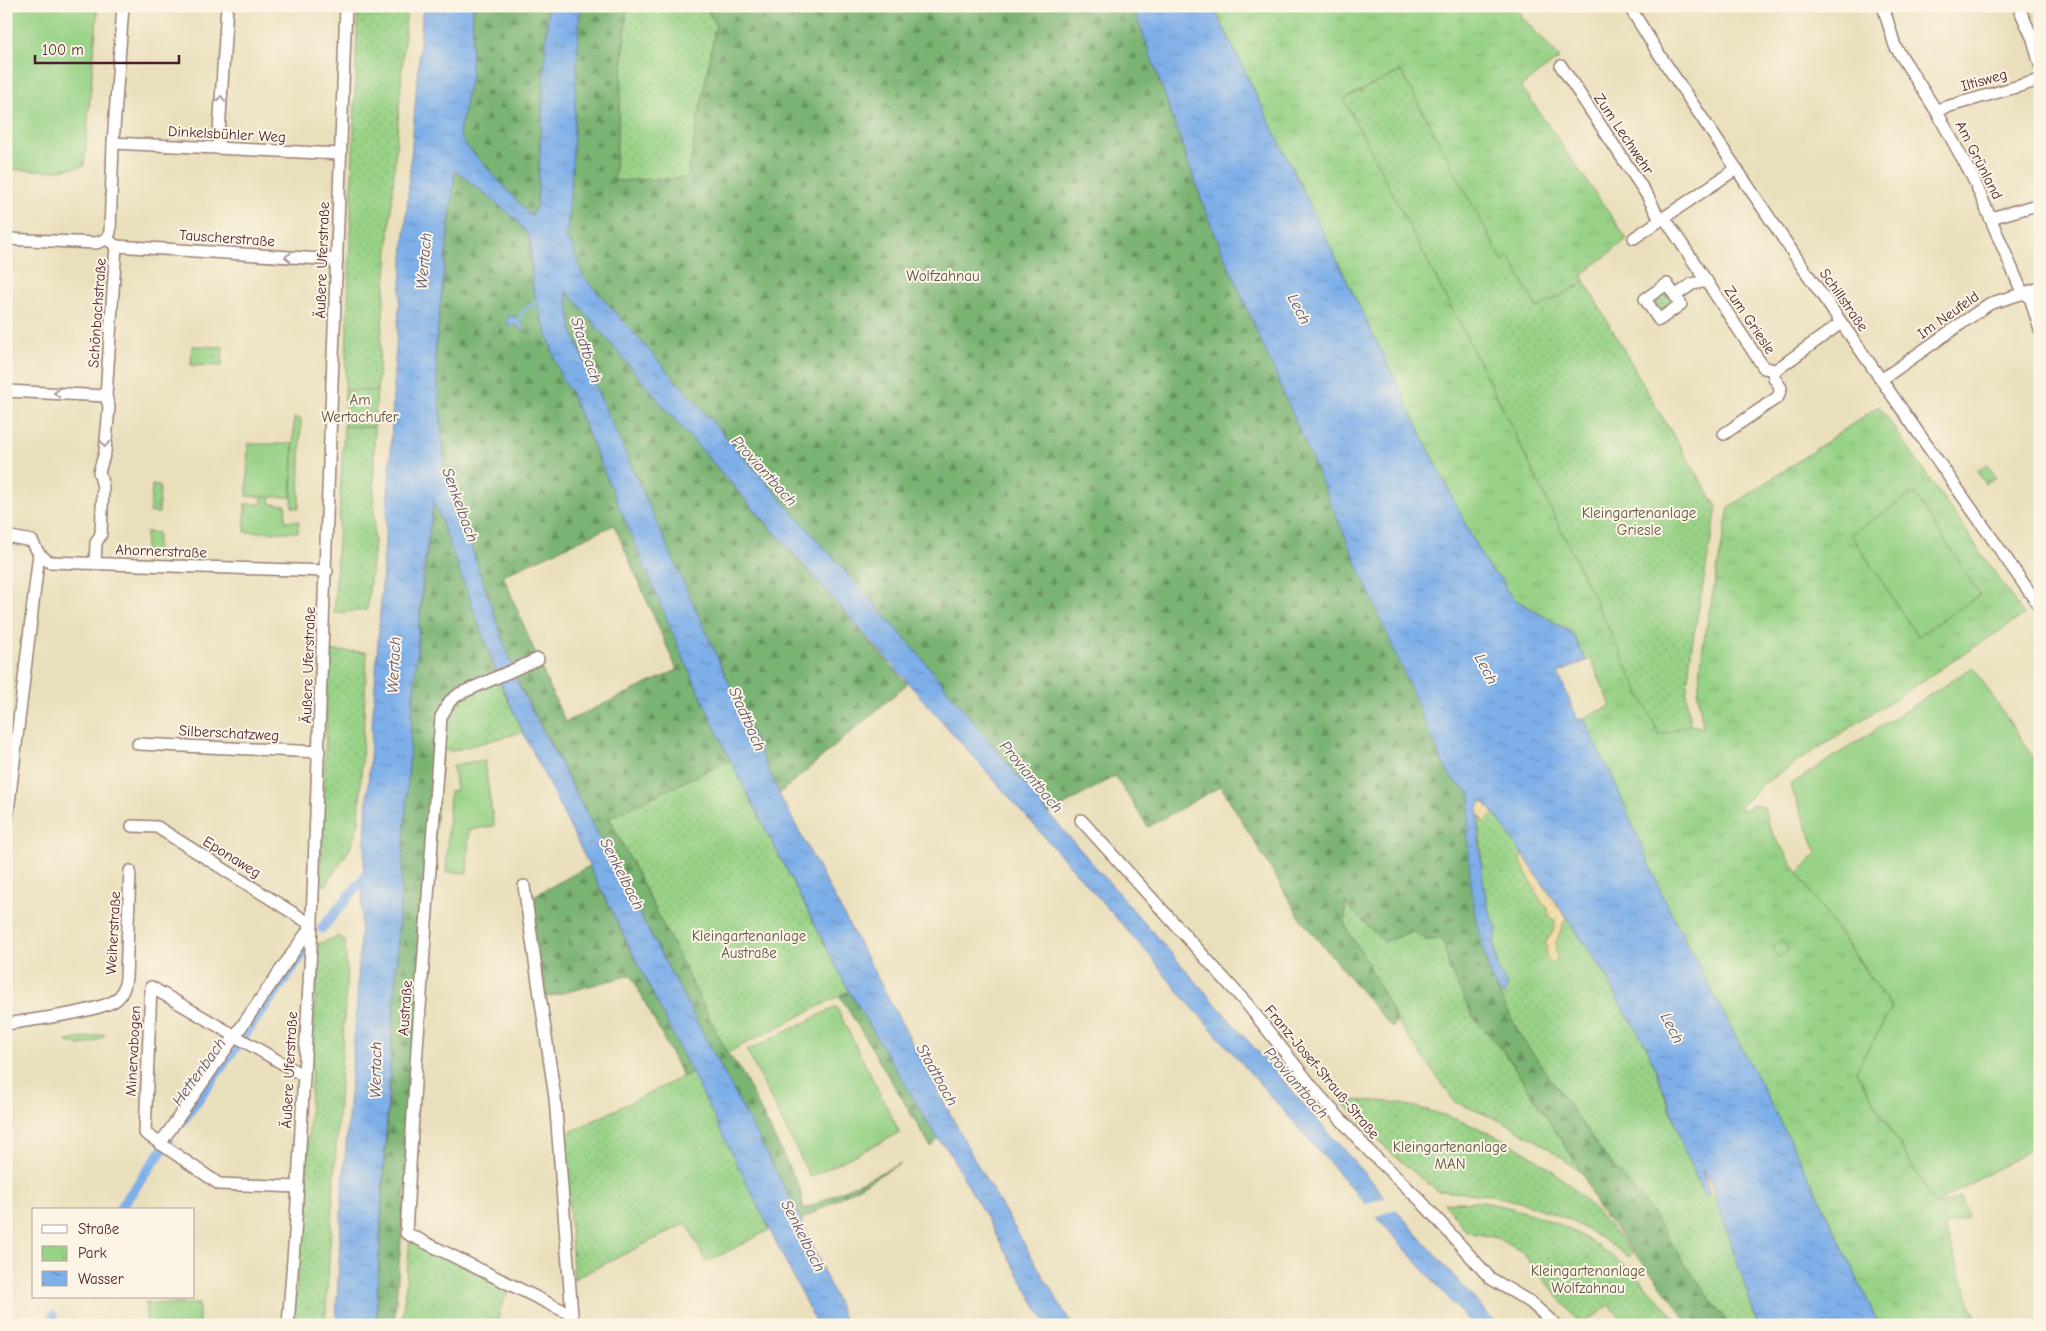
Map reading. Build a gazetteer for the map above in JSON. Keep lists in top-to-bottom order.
{
  "streets": {
    "street": [
      "Iltisweg",
      "Dinkelsbühler Weg",
      "Zum Lechwehr",
      "Am Grünland",
      "Tauscherstraße",
      "Äußere Uferstraße",
      "Schillstraße",
      "Schönbachstraße",
      "Im Neufeld",
      "Zum Griesle",
      "Ahornerstraße",
      "Silberschatzweg",
      "Eponaweg",
      "Weiherstraße",
      "Austraße",
      "Minervabogen",
      "Franz-Josef-Strauß-Straße"
    ]
  },
  "crossings": [
    ["Iltisweg", "Am Grünland"],
    ["Dinkelsbühler Weg", "Äußere Uferstraße"],
    ["Dinkelsbühler Weg", "Schönbachstraße"],
    ["Zum Lechwehr", "Zum Griesle"],
    ["Am Grünland", "Im Neufeld"],
    ["Tauscherstraße", "Äußere Uferstraße"],
    ["Tauscherstraße", "Schönbachstraße"],
    ["Äußere Uferstraße", "Ahornerstraße"],
    ["Äußere Uferstraße", "Silberschatzweg"],
    ["Äußere Uferstraße", "Eponaweg"],
    ["Schillstraße", "Im Neufeld"],
    ["Schillstraße", "Zum Griesle"],
    ["Schönbachstraße", "Ahornerstraße"]
  ],
  "one_way": ["Tauscherstraße"],
  "water": [
    "Wertach",
    "Lech",
    "Stadtbach",
    "Proviantbach",
    "Senkelbach",
    "Hettenbach"
  ],
  "parks": [
    "Wolfzahnau",
    "Am Wertachufer",
    "Kleingartenanlage Griesle",
    "Kleingartenanlage Austraße",
    "Kleingartenanlage MAN",
    "Kleingartenanlage Wolfzahnau"
  ],
  "legend": ["Straße", "Park", "Wasser"],
  "scale_bar": "100 m"
}
